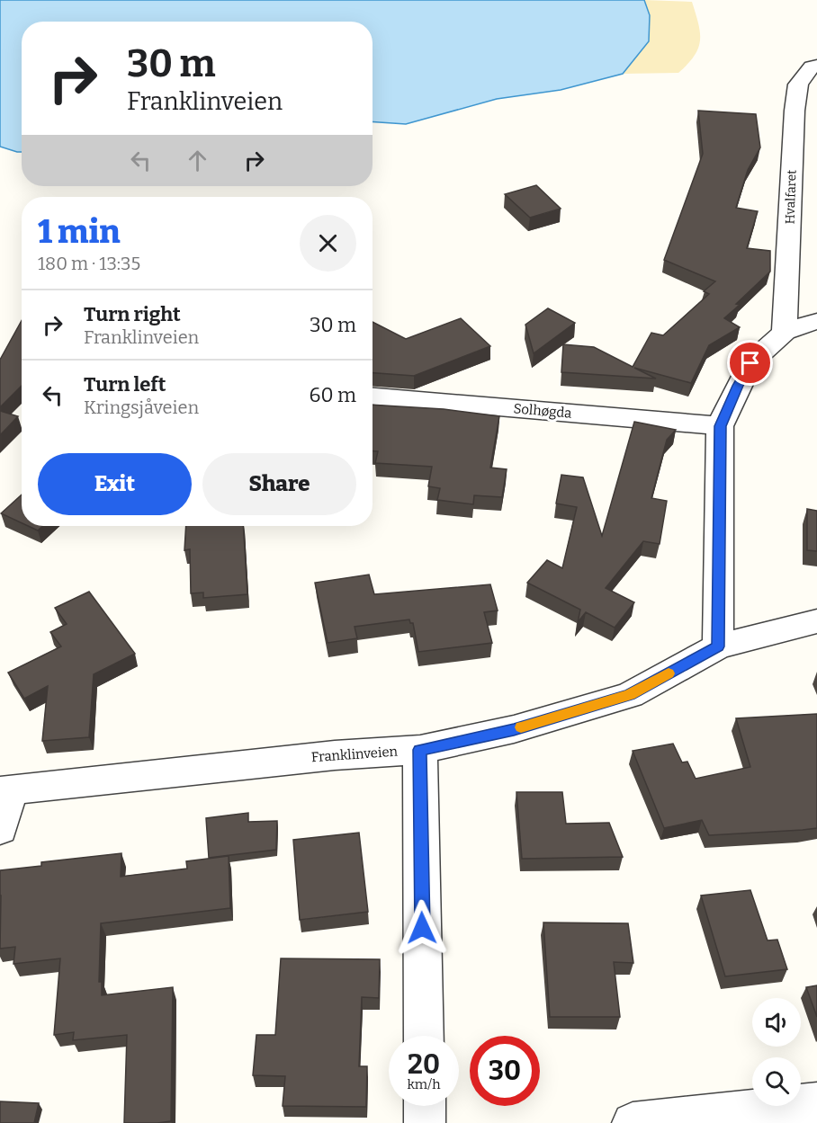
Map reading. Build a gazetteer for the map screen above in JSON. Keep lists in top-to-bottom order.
{
  "streets": {
    "street": ["Hvalfaret", "Solhøgda", "Franklinveien"]
  },
  "page": {
    "turn": ["30 m", "Franklinveien"],
    "heading": ["1 min", "180 m · 13:35"],
    "list": [
      {
        "name": "Turn right",
        "note": "Franklinveien",
        "value": "30 m"
      },
      {
        "name": "Turn left",
        "note": "Kringsjåveien",
        "value": "60 m"
      }
    ],
    "buttons": ["Exit", "Share"],
    "speed": "20 km/h",
    "limit": "30"
  }
}
